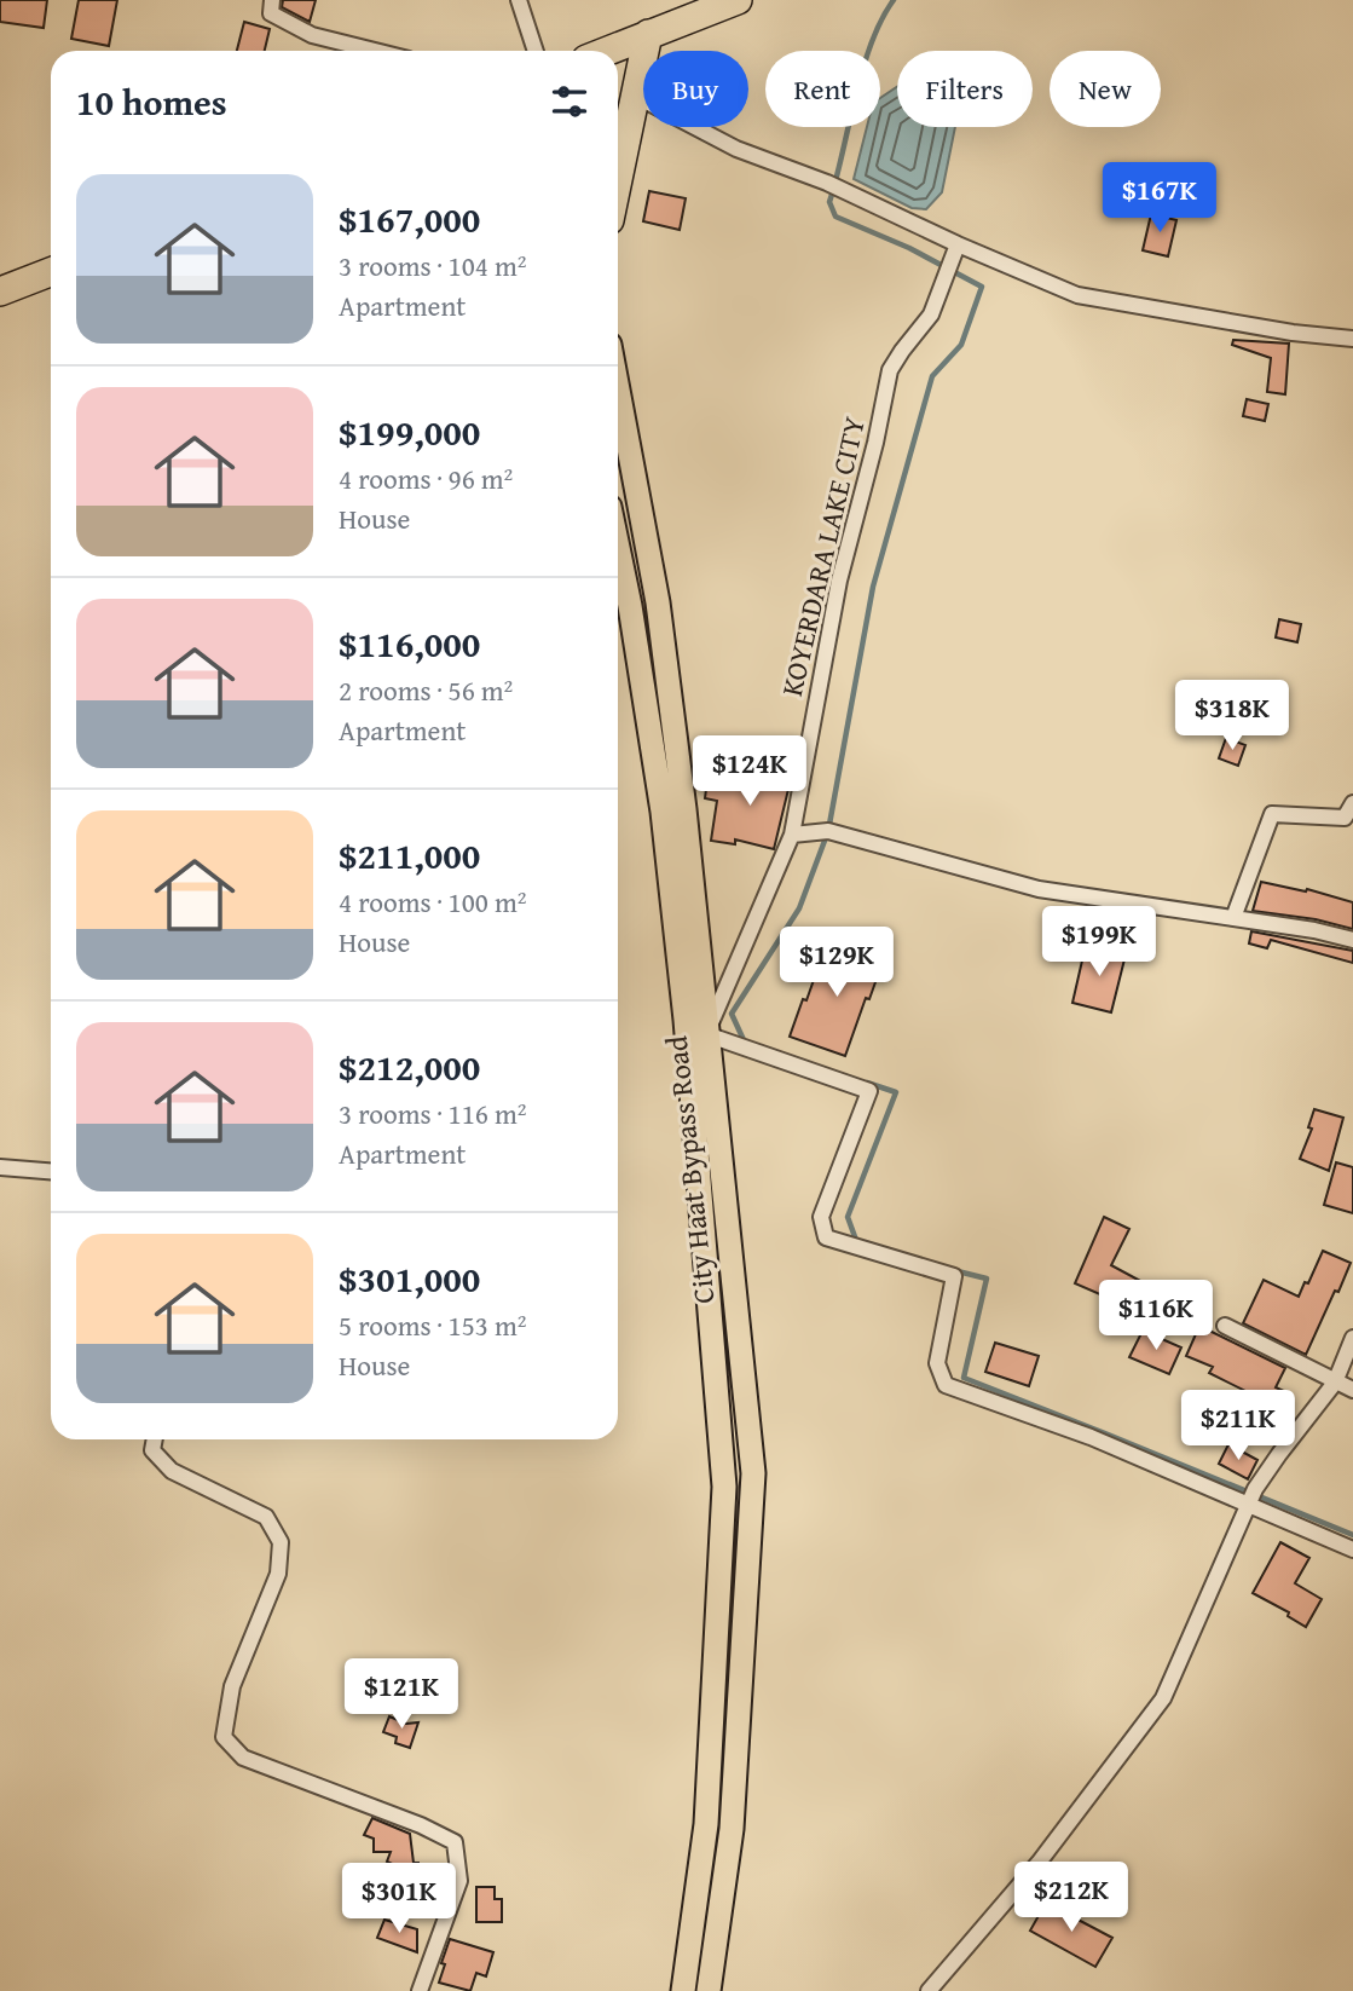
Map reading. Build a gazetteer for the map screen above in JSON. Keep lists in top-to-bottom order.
{
  "streets": {
    "main road": ["City Haat Bypass Road"],
    "street": ["KOYERDARA LAKE CITY"]
  },
  "crossings": [
    ["KOYERDARA LAKE CITY", "City Haat Bypass Road"]
  ],
  "page": {
    "chip": [
      "Buy",
      "Rent",
      "Filters",
      "New"
    ],
    "heading": "10 homes",
    "list": [
      {
        "name": "$167,000",
        "note": "3 rooms · 104 m² · Apartment"
      },
      {
        "name": "$199,000",
        "note": "4 rooms · 96 m² · House"
      },
      {
        "name": "$116,000",
        "note": "2 rooms · 56 m² · Apartment"
      },
      {
        "name": "$211,000",
        "note": "4 rooms · 100 m² · House"
      },
      {
        "name": "$212,000",
        "note": "3 rooms · 116 m² · Apartment"
      },
      {
        "name": "$301,000",
        "note": "5 rooms · 153 m² · House"
      }
    ],
    "price": [
      "$167K",
      "$318K",
      "$124K",
      "$199K",
      "$129K",
      "$116K",
      "$211K",
      "$121K",
      "$212K",
      "$301K"
    ]
  }
}
